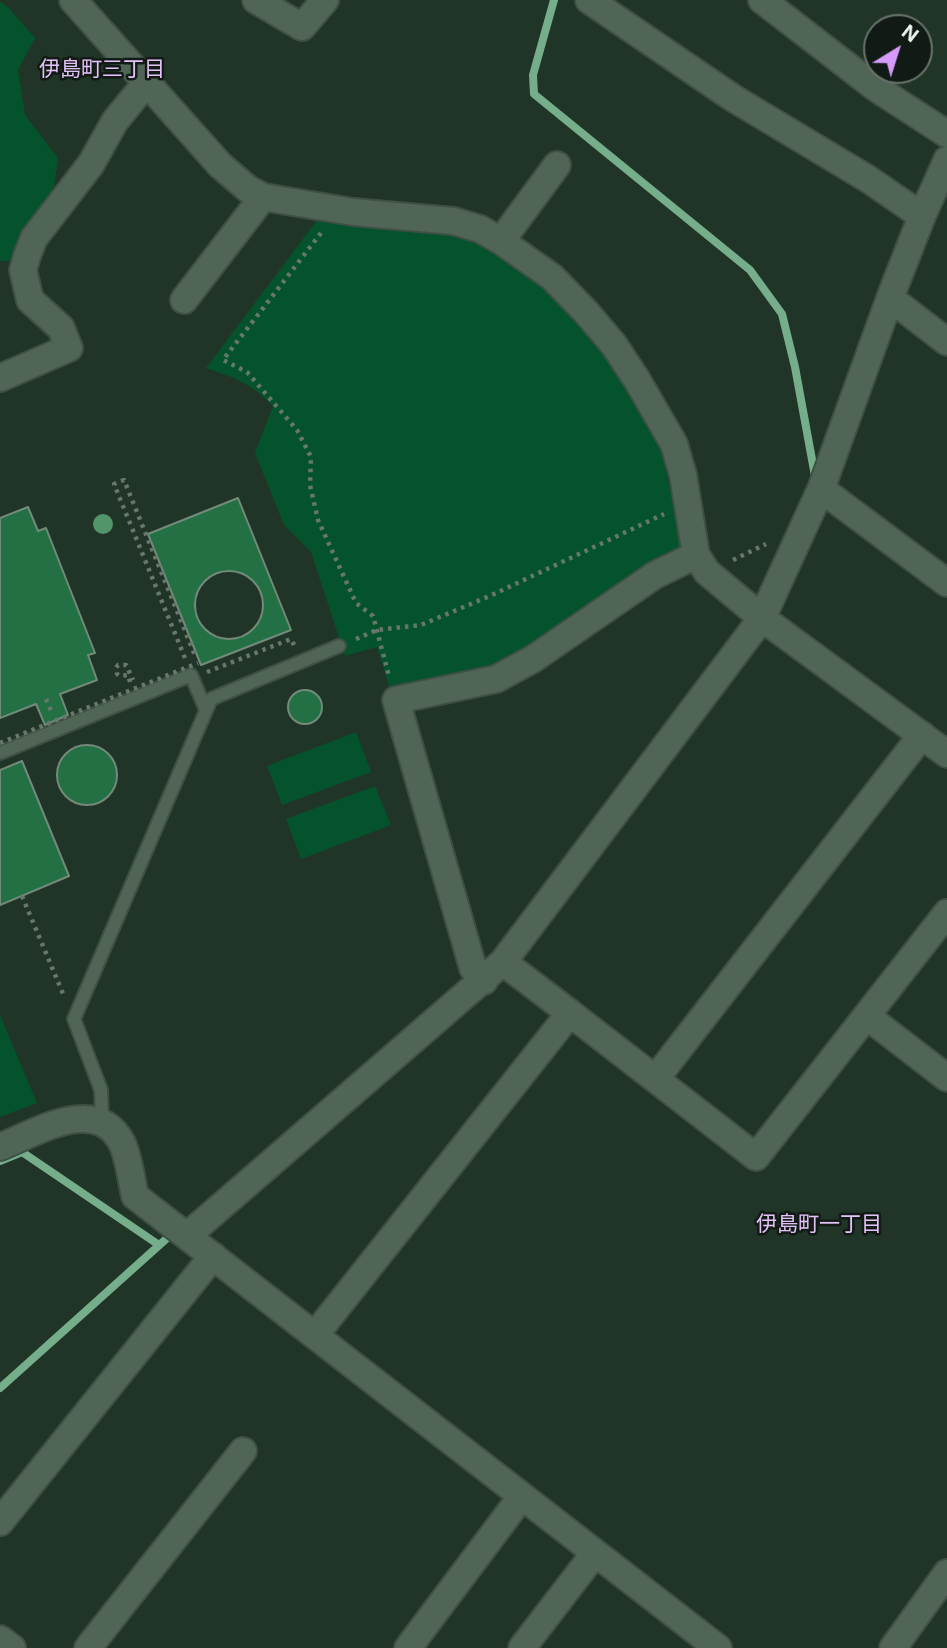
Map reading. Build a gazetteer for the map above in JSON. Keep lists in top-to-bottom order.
{
  "districts": ["伊島町三丁目", "伊島町一丁目"],
  "north": "top right"
}
